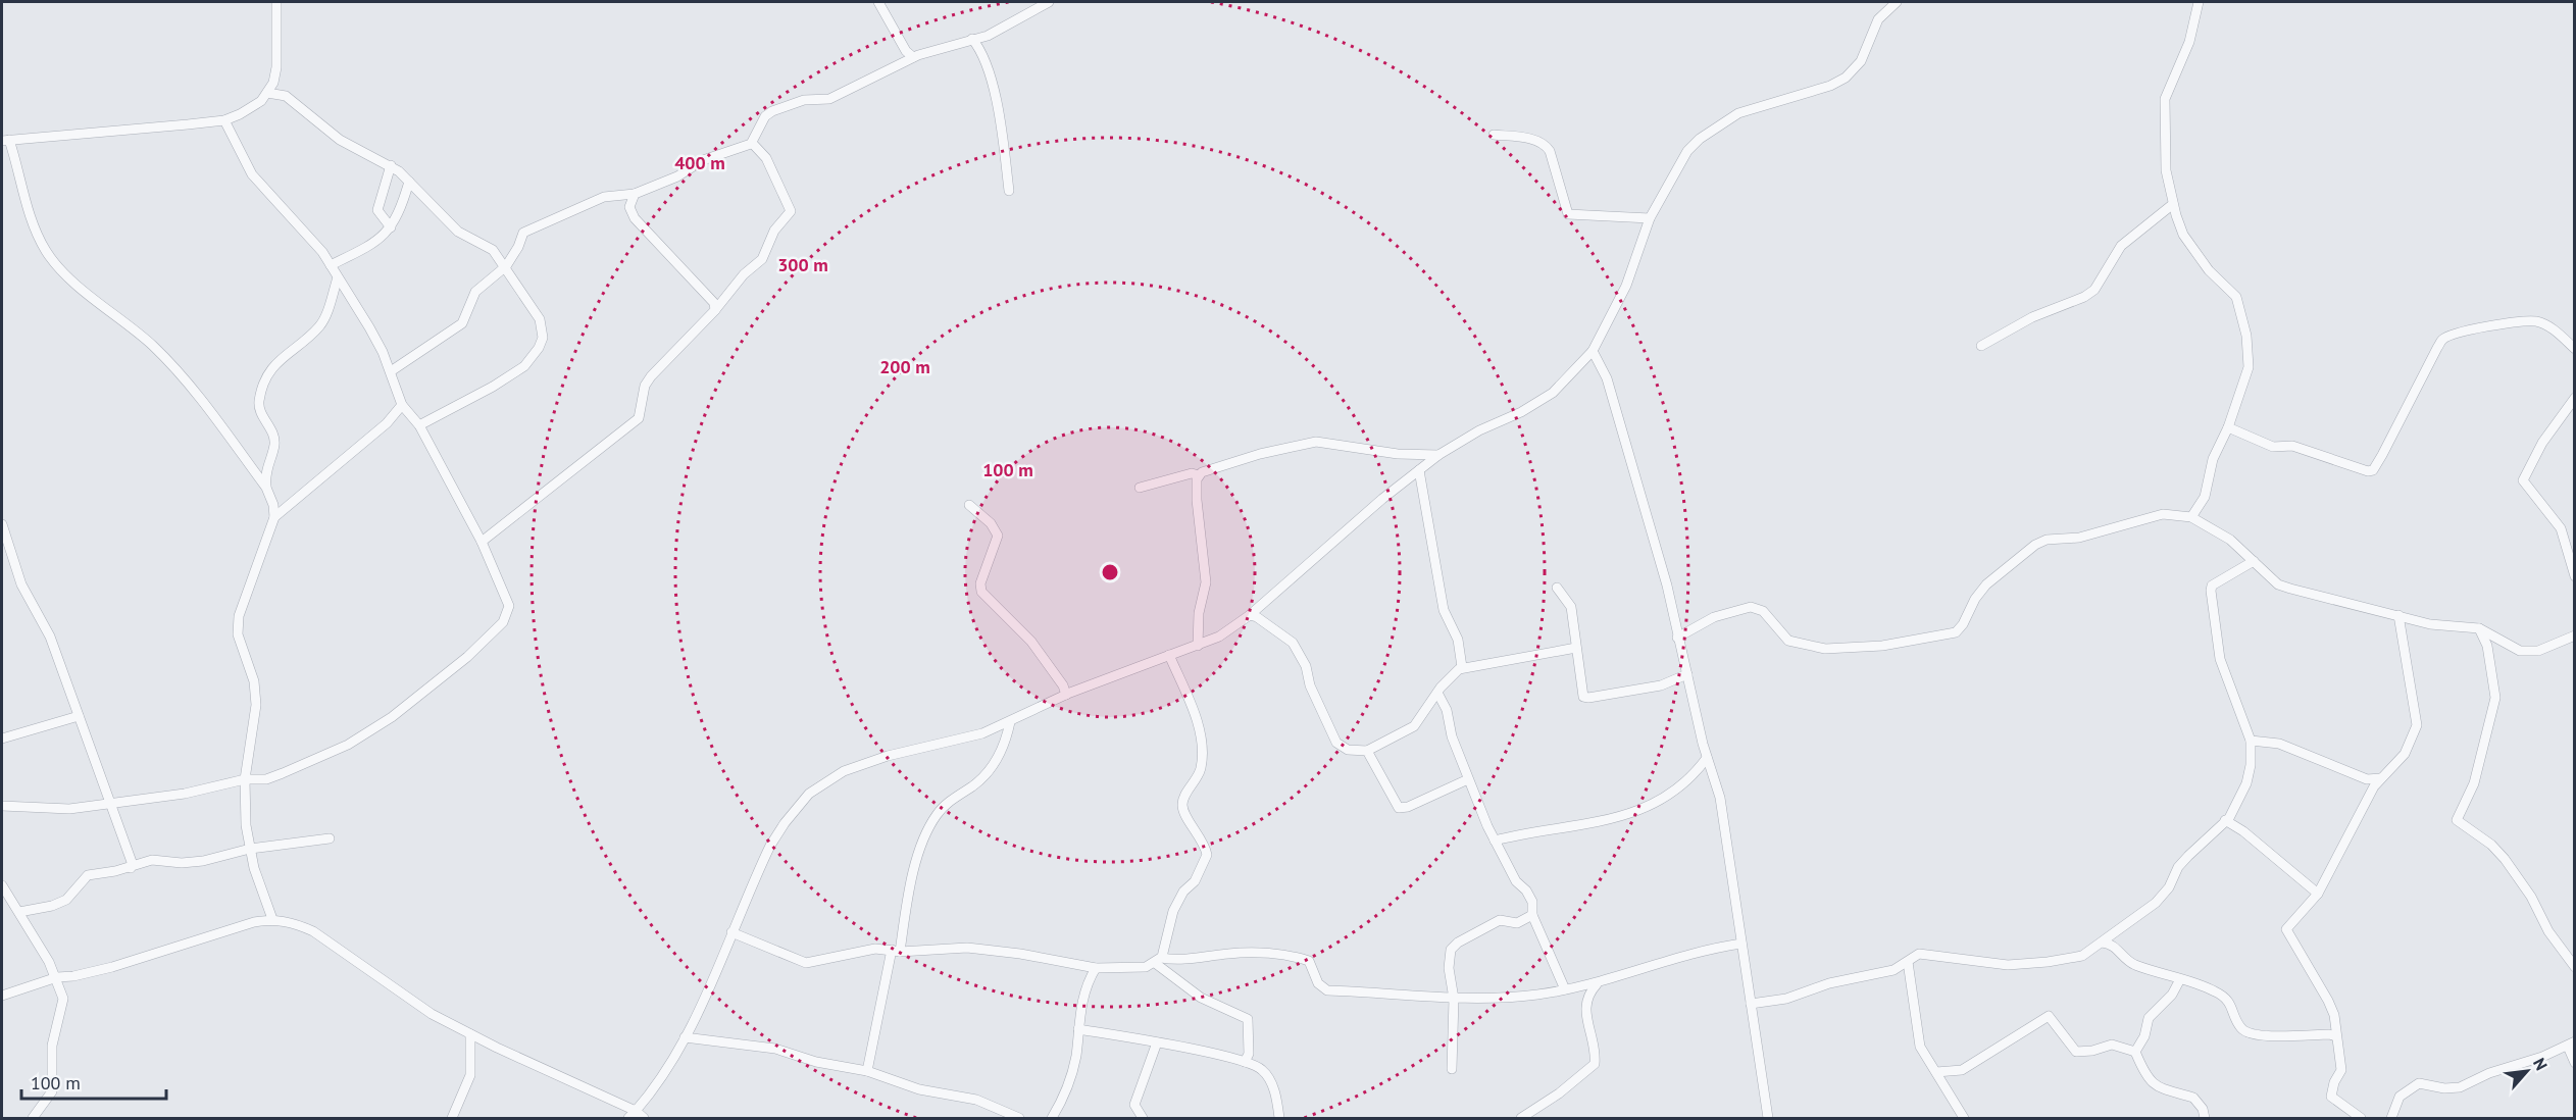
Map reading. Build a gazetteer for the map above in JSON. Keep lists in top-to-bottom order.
{
  "scale_bar": "100 m",
  "north": "top right",
  "rings": [
    "400 m",
    "300 m",
    "200 m",
    "100 m"
  ]
}
